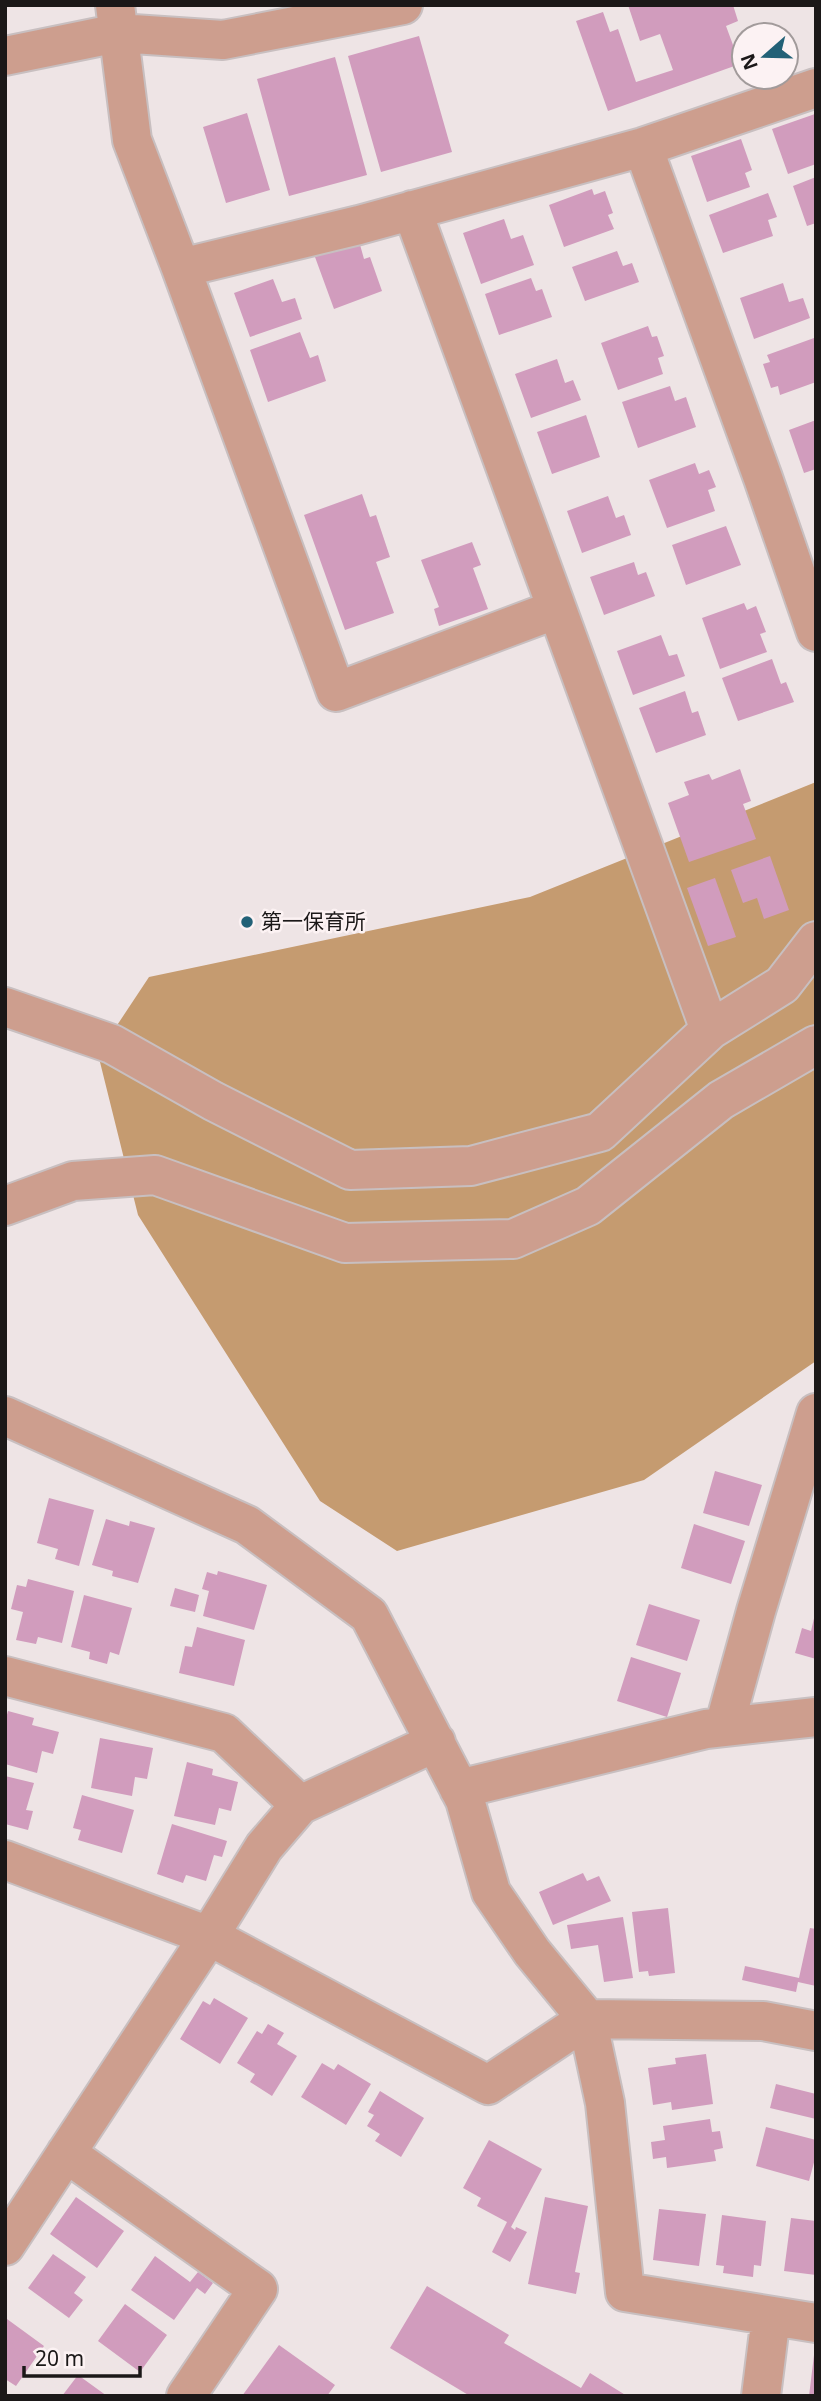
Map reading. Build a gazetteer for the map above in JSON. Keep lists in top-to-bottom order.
{
  "places": ["第一保育所"],
  "scale_bar": "20 m",
  "north": "left"
}
